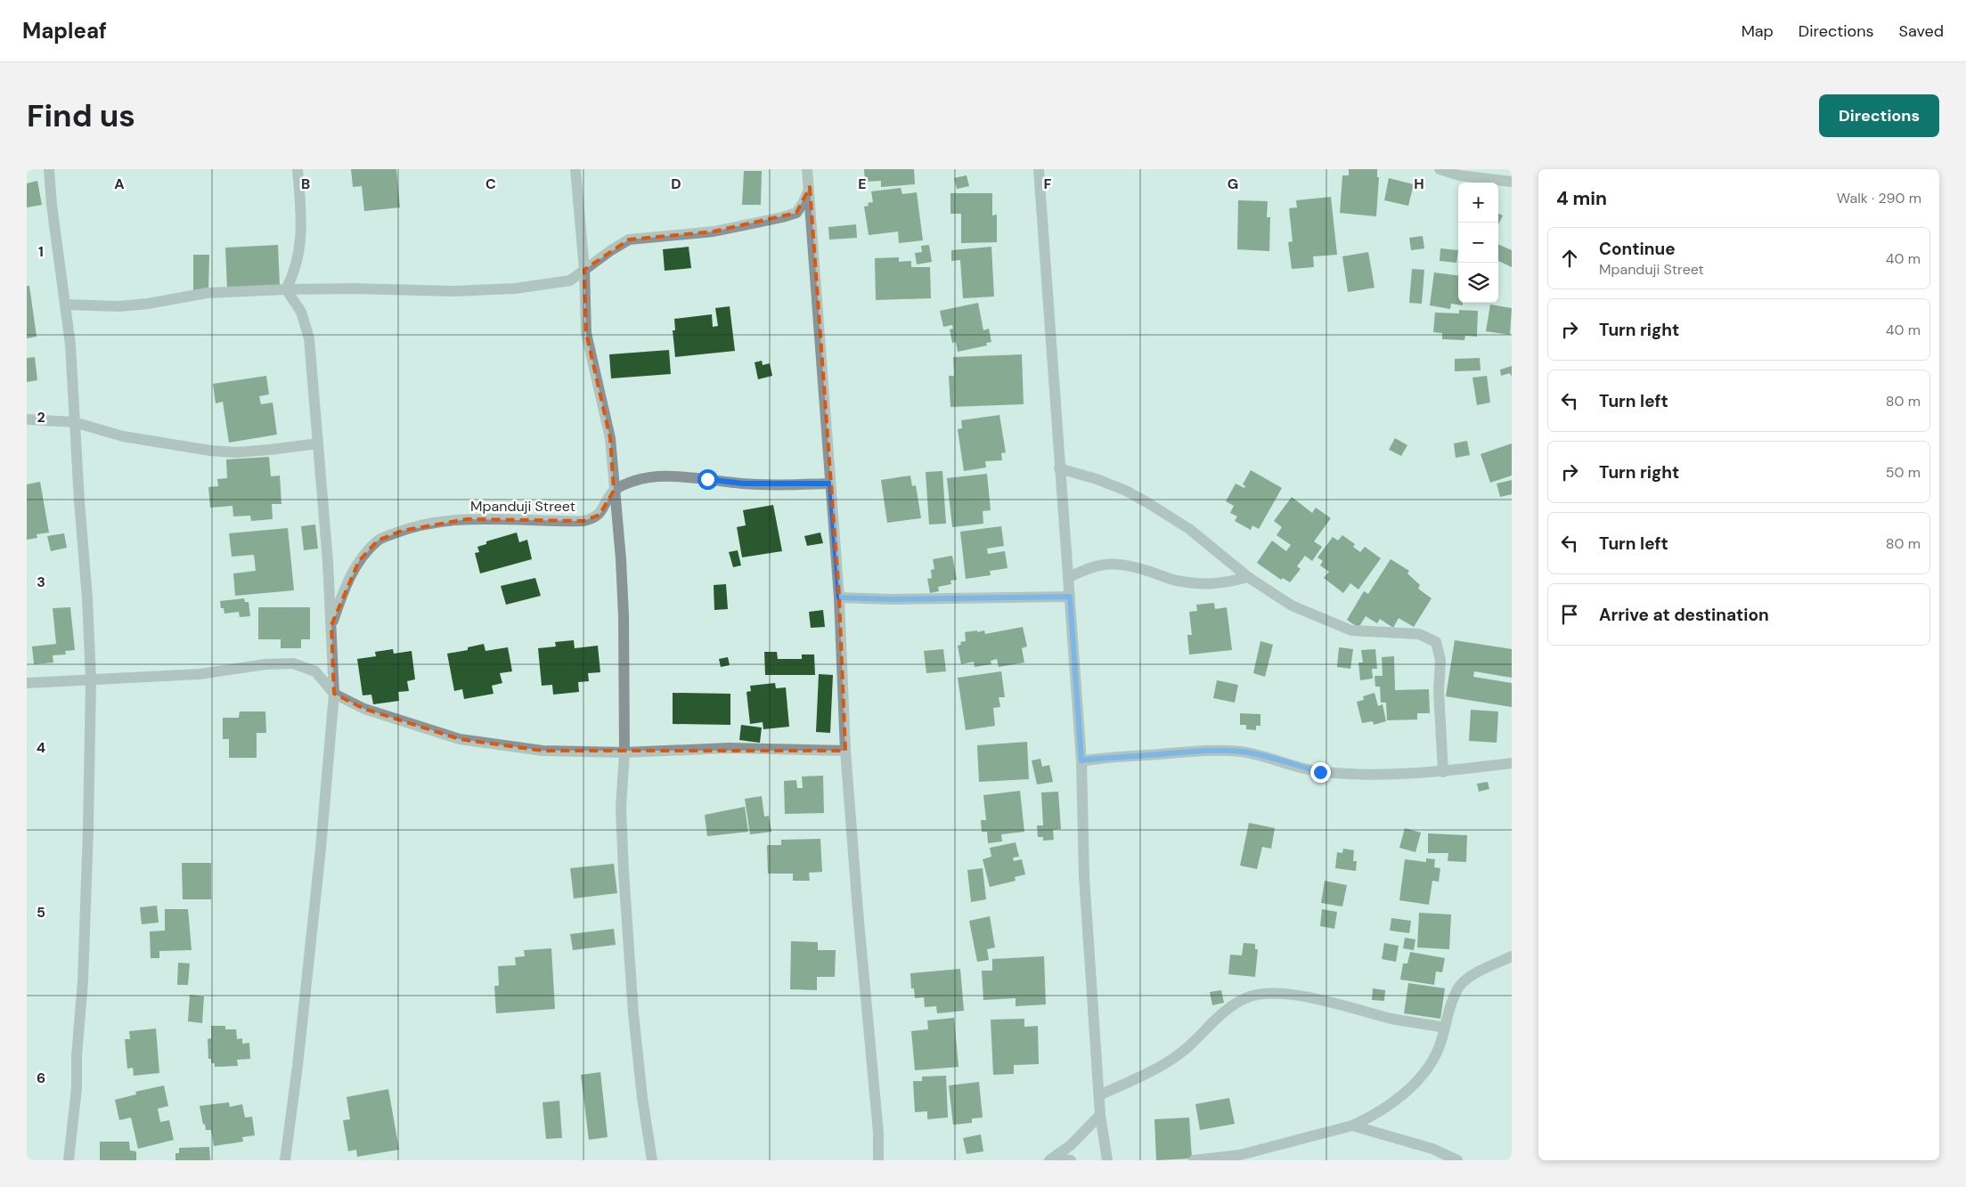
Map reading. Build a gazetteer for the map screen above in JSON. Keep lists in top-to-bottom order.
{
  "streets": {
    "street": ["Mpanduji Street"]
  },
  "page": {
    "header": "Mapleaf",
    "nav": ["Map", "Directions", "Saved"],
    "buttons": "Directions",
    "title": "Find us",
    "heading": ["4 min", "Walk · 290 m"],
    "map_buttons": ["+", "−"],
    "list": [
      ["Continue", "Mpanduji Street", "40 m"],
      ["Turn right", "40 m"],
      ["Turn left", "80 m"],
      ["Turn right", "50 m"],
      ["Turn left", "80 m"],
      "Arrive at destination"
    ]
  },
  "grid": {
    "columns": [
      "A",
      "B",
      "C",
      "D",
      "E",
      "F",
      "G",
      "H"
    ],
    "rows": [
      "1",
      "2",
      "3",
      "4",
      "5",
      "6"
    ]
  }
}
